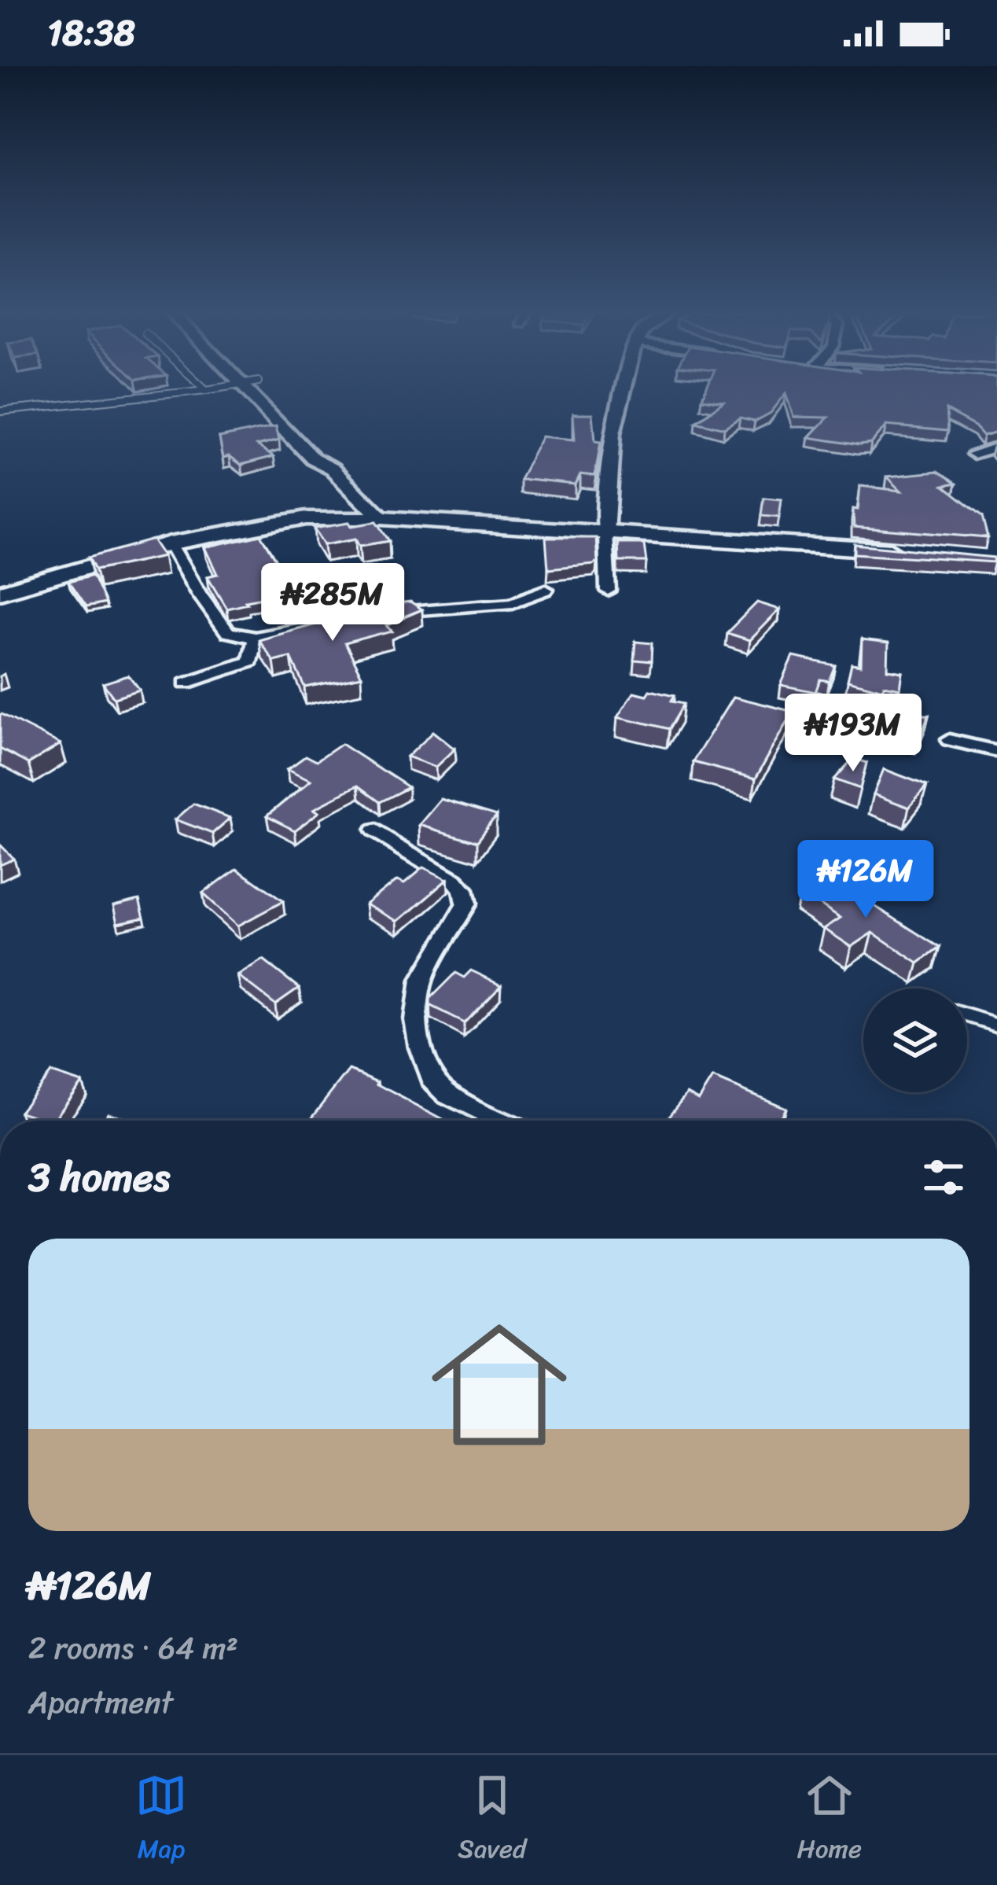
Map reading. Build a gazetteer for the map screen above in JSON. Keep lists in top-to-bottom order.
{
  "page": {
    "status": "18:38",
    "price": ["₦285M", "₦193M", "₦126M"],
    "heading": "3 homes",
    "list": [
      {
        "name": "₦126M",
        "note": "2 rooms · 64 m² · Apartment"
      }
    ],
    "tabs": ["Map", "Saved", "Home"]
  }
}
